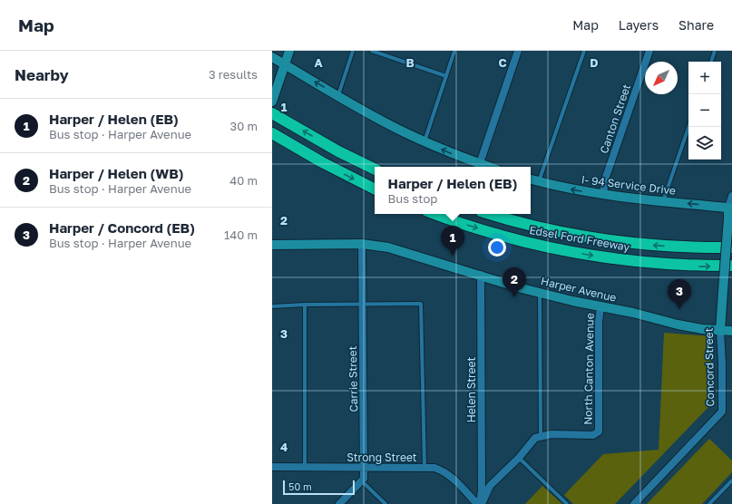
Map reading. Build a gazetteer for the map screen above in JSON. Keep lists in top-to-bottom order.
{
  "streets": {
    "highway": ["Edsel Ford Freeway"],
    "street": [
      "Canton Street",
      "I- 94 Service Drive",
      "Harper Avenue",
      "Concord Street",
      "North Canton Avenue",
      "Carrie Street",
      "Helen Street",
      "Strong Street"
    ]
  },
  "crossings": [
    ["Canton Street", "I- 94 Service Drive"],
    ["I- 94 Service Drive", "Concord Street"],
    ["Harper Avenue", "Concord Street"],
    ["Harper Avenue", "North Canton Avenue"],
    ["Harper Avenue", "Carrie Street"],
    ["Harper Avenue", "Helen Street"],
    ["Carrie Street", "Strong Street"]
  ],
  "one_way": ["I- 94 Service Drive"],
  "scale_bar": "50 m",
  "north": "bottom left",
  "page": {
    "header": "Map",
    "nav": ["Map", "Layers", "Share"],
    "heading": ["Nearby", "3 results"],
    "map_buttons": ["+", "−"],
    "list": [
      {
        "mark": "1",
        "name": "Harper / Helen (EB)",
        "note": "Bus stop · Harper Avenue",
        "value": "30 m"
      },
      {
        "mark": "2",
        "name": "Harper / Helen (WB)",
        "note": "Bus stop · Harper Avenue",
        "value": "40 m"
      },
      {
        "mark": "3",
        "name": "Harper / Concord (EB)",
        "note": "Bus stop · Harper Avenue",
        "value": "140 m"
      }
    ],
    "popup": ["Harper / Helen (EB)", "Bus stop"],
    "pins": ["1", "2", "3"],
    "scale": "50 m"
  },
  "grid": {
    "columns": [
      "A",
      "B",
      "C",
      "D"
    ],
    "rows": [
      "1",
      "2",
      "3",
      "4"
    ]
  }
}
